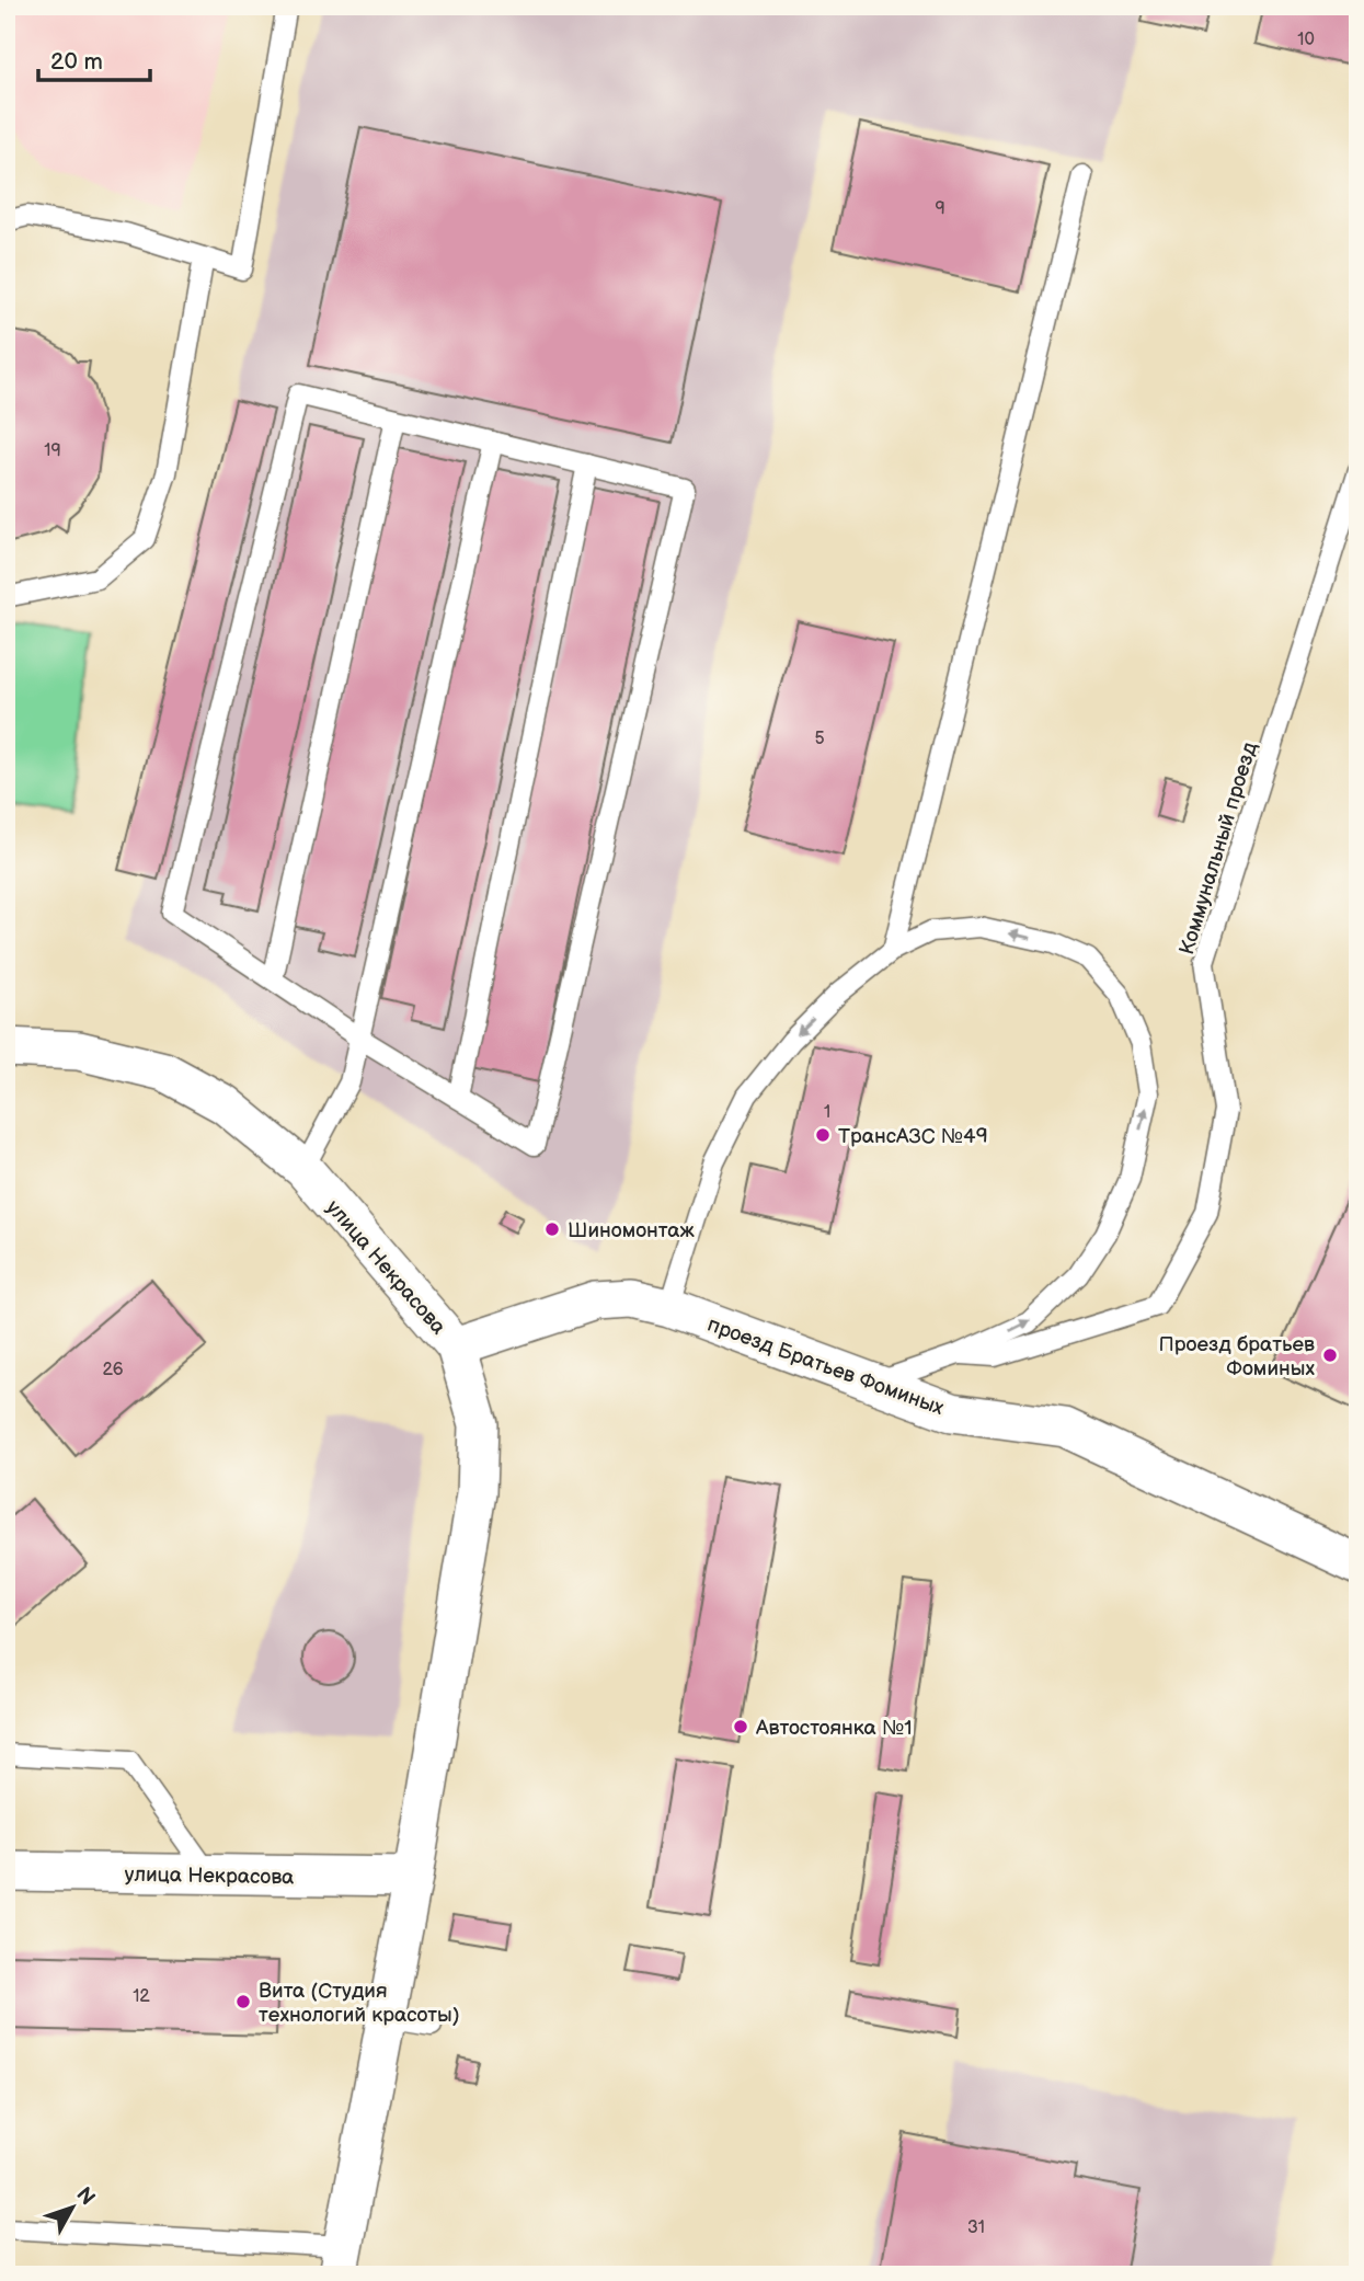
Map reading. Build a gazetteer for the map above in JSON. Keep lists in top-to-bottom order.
{
  "streets": {
    "street": ["улица Некрасова", "проезд Братьев Фоминых"],
    "lane": ["Коммунальный проезд"]
  },
  "crossings": [
    ["улица Некрасова", "проезд Братьев Фоминых"]
  ],
  "places": [
    "ТрансАЗС №49",
    "Шиномонтаж",
    "Проезд братьев Фоминых",
    "Автостоянка №1",
    "Вита (Студия технологий красоты)"
  ],
  "house_numbers": [
    "10",
    "9",
    "19",
    "5",
    "1",
    "26",
    "12",
    "31"
  ],
  "scale_bar": "20 m",
  "north": "top right"
}
